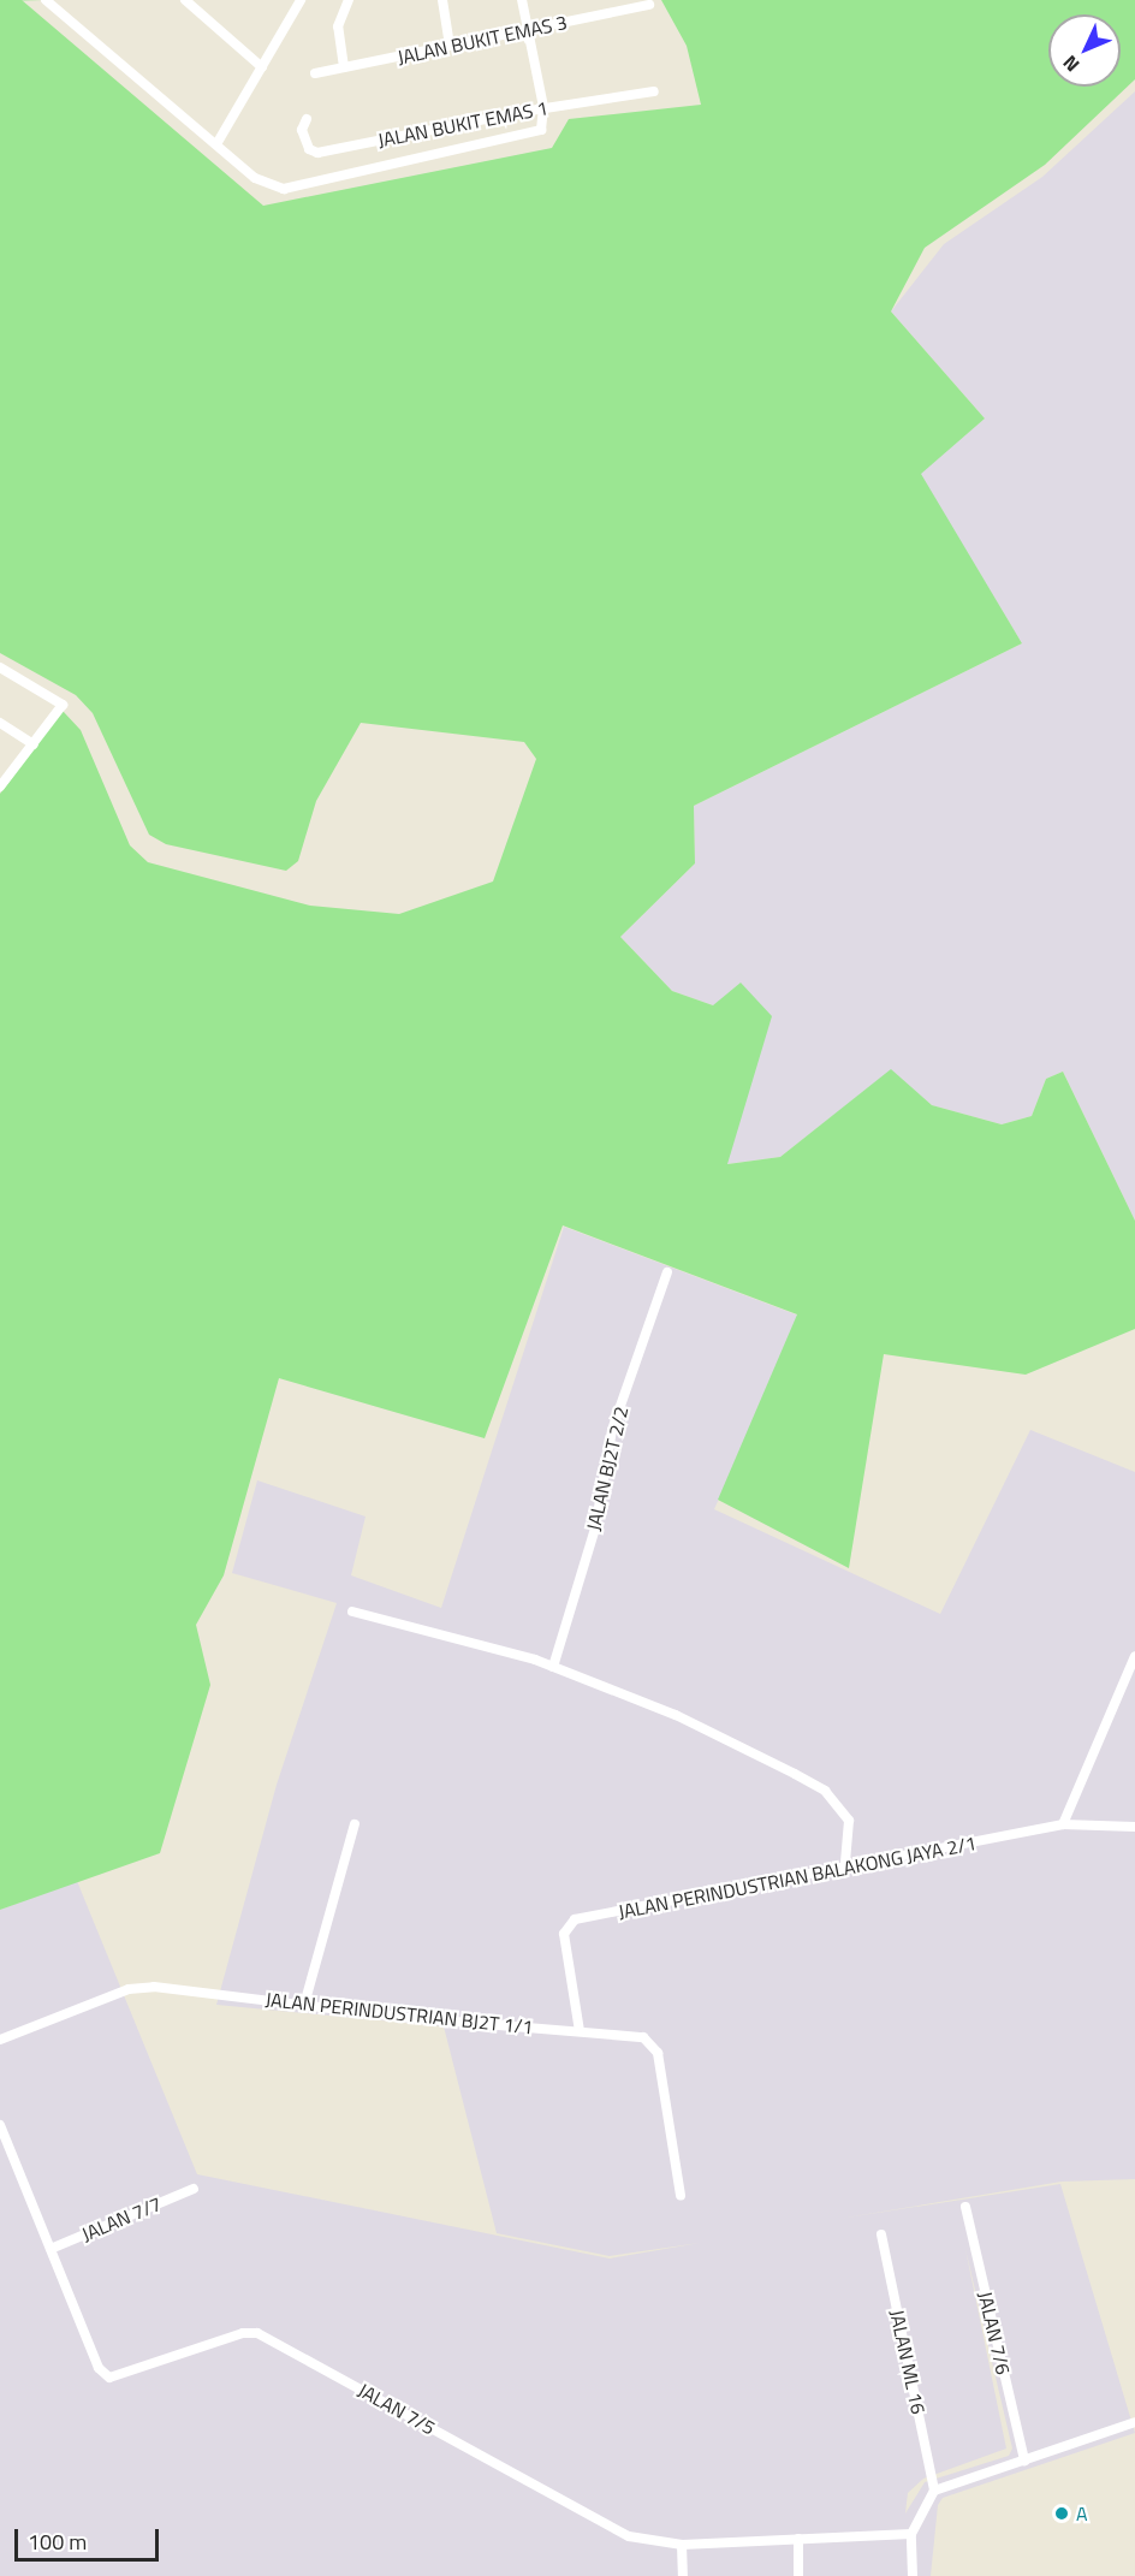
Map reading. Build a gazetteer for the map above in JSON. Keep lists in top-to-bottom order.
{
  "streets": {
    "street": [
      "JALAN BUKIT EMAS 3",
      "JALAN BUKIT EMAS 1",
      "JALAN BJ2T 2/2",
      "JALAN PERINDUSTRIAN BALAKONG JAYA 2/1",
      "JALAN PERINDUSTRIAN BJ2T 1/1",
      "JALAN 7/7",
      "JALAN 7/6",
      "JALAN ML 16",
      "JALAN 7/5"
    ]
  },
  "crossings": [
    ["JALAN PERINDUSTRIAN BALAKONG JAYA 2/1", "JALAN PERINDUSTRIAN BJ2T 1/1"],
    ["JALAN 7/7", "JALAN 7/5"]
  ],
  "places": ["A"],
  "scale_bar": "100 m",
  "north": "bottom left"
}
